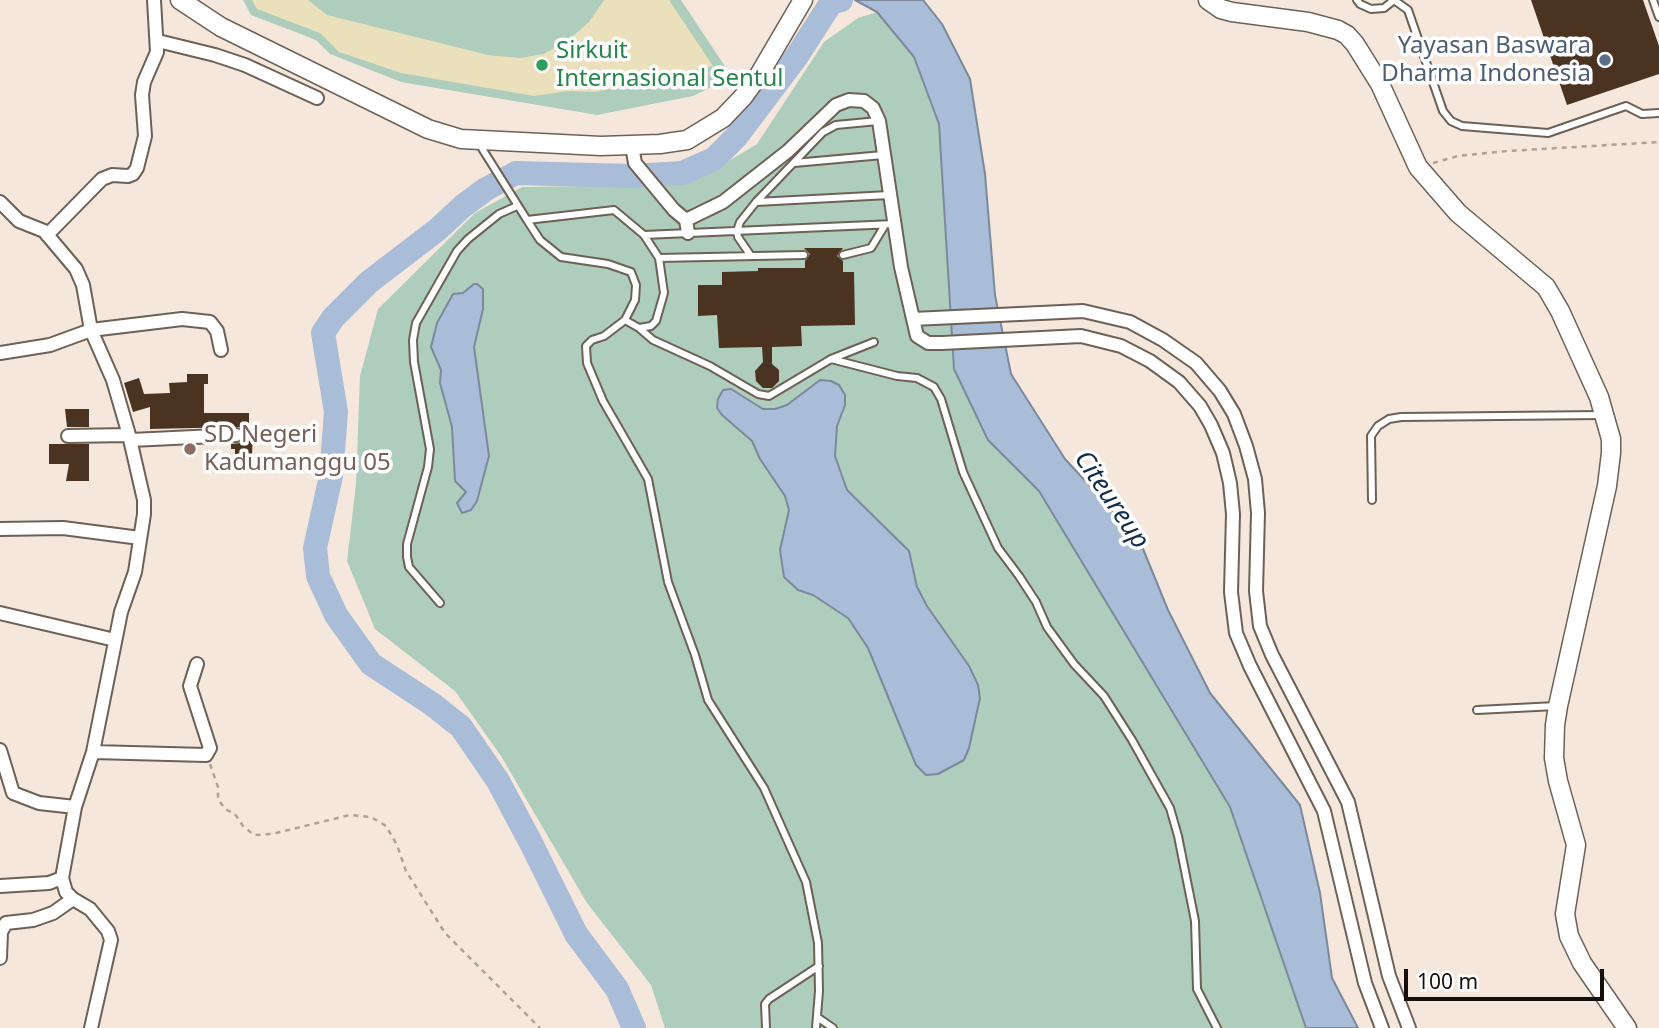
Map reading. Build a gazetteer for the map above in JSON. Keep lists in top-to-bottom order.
{
  "water": ["Citeureup"],
  "places": ["Yayasan Baswara Dharma Indonesia", "Sirkuit Internasional Sentul", "SD Negeri Kadumanggu 05"],
  "scale_bar": "100 m"
}
